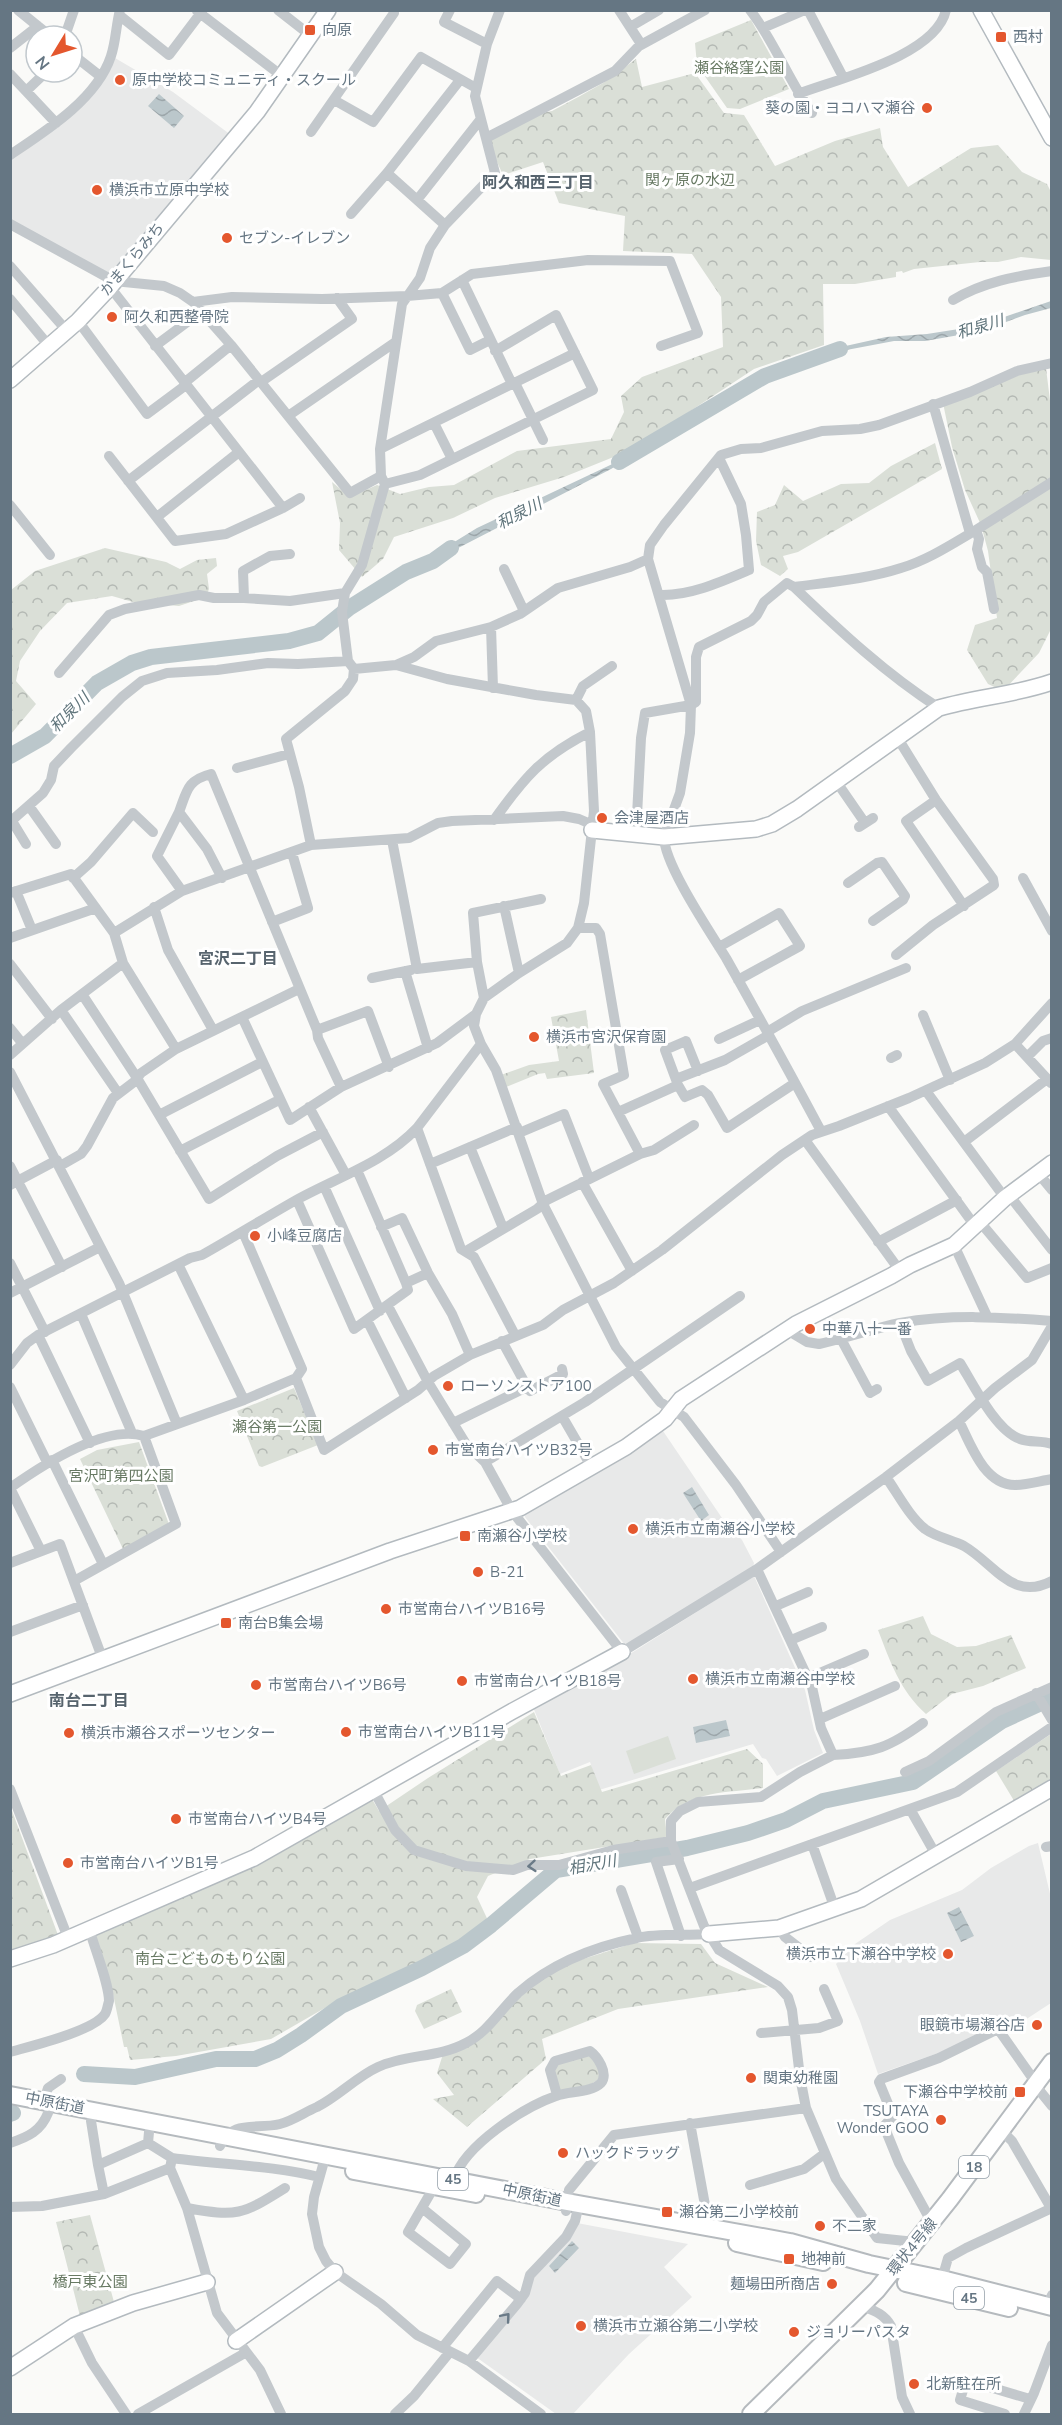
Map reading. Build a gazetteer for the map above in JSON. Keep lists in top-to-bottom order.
{
  "streets": {
    "main road": [
      "中原街道",
      "18",
      "45",
      "環状4号線"
    ],
    "street": ["かまくらみち"]
  },
  "crossings": [
    ["中原街道", "環状4号線"]
  ],
  "districts": ["阿久和西三丁目", "宮沢二丁目", "南台二丁目"],
  "water": ["和泉川", "相沢川"],
  "parks": [
    "瀬谷絡窪公園",
    "関ヶ原の水辺",
    "瀬谷第一公園",
    "宮沢町第四公園",
    "南台こどものもり公園",
    "橋戸東公園"
  ],
  "places": {
    "transit": [
      "向原",
      "西村",
      "南瀬谷小学校",
      "南台B集会場",
      "下瀬谷中学校前",
      "瀬谷第二小学校前",
      "地神前"
    ],
    "other": [
      "原中学校コミュニティ・スクール",
      "葵の園・ヨコハマ瀬谷",
      "横浜市立原中学校",
      "セブン-イレブン",
      "阿久和西整骨院",
      "会津屋酒店",
      "横浜市宮沢保育園",
      "小峰豆腐店",
      "中華八十一番",
      "ローソンストア100",
      "市営南台ハイツB32号",
      "横浜市立南瀬谷小学校",
      "B-21",
      "市営南台ハイツB16号",
      "横浜市立南瀬谷中学校",
      "市営南台ハイツB18号",
      "市営南台ハイツB6号",
      "市営南台ハイツB11号",
      "横浜市瀬谷スポーツセンター",
      "市営南台ハイツB4号",
      "市営南台ハイツB1号",
      "横浜市立下瀬谷中学校",
      "眼鏡市場瀬谷店",
      "関東幼稚園",
      "TSUTAYA Wonder GOO",
      "ハックドラッグ",
      "不二家",
      "麺場田所商店",
      "横浜市立瀬谷第二小学校",
      "ジョリーパスタ",
      "北新駐在所"
    ]
  },
  "north": "bottom left"
}
